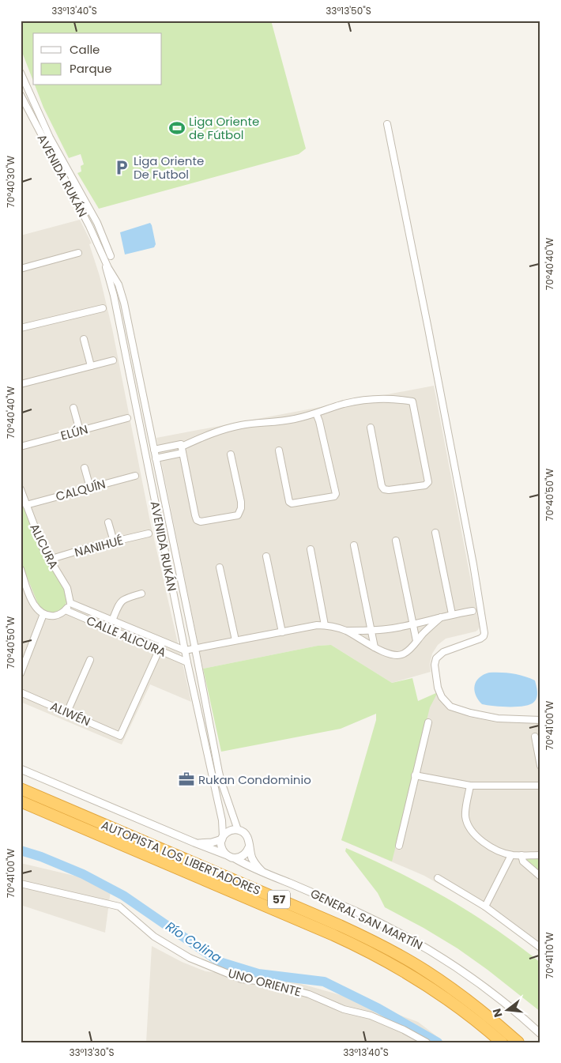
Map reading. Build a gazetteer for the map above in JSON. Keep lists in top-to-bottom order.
{
  "streets": {
    "highway": ["AUTOPISTA LOS LIBERTADORES", "57"],
    "street": [
      "AVENIDA RUKÁN",
      "ELÚN",
      "CALQUÍN",
      "ALICURA",
      "NANIHUÉ",
      "CALLE ALICURA",
      "ALIWÉN",
      "GENERAL SAN MARTÍN",
      "UNO ORIENTE"
    ]
  },
  "crossings": [
    ["AVENIDA RUKÁN", "CALLE ALICURA"],
    ["AVENIDA RUKÁN", "GENERAL SAN MARTÍN"],
    ["CALQUÍN", "ALICURA"],
    ["ALICURA", "NANIHUÉ"],
    ["ALICURA", "CALLE ALICURA"],
    ["CALLE ALICURA", "ALIWÉN"]
  ],
  "water": ["Río Colina"],
  "places": {
    "sports": ["Liga Oriente de Fútbol"],
    "parking": ["Liga Oriente De Futbol"],
    "office": ["Rukan Condominio"]
  },
  "legend": ["Calle", "Parque"],
  "north": "left",
  "coordinates": [
    "33°13'40\"S",
    "33°13'50\"S",
    "70°40'30\"W",
    "70°40'40\"W",
    "70°40'50\"W",
    "70°41'00\"W",
    "70°41'10\"W",
    "33°13'30\"S"
  ]
}
